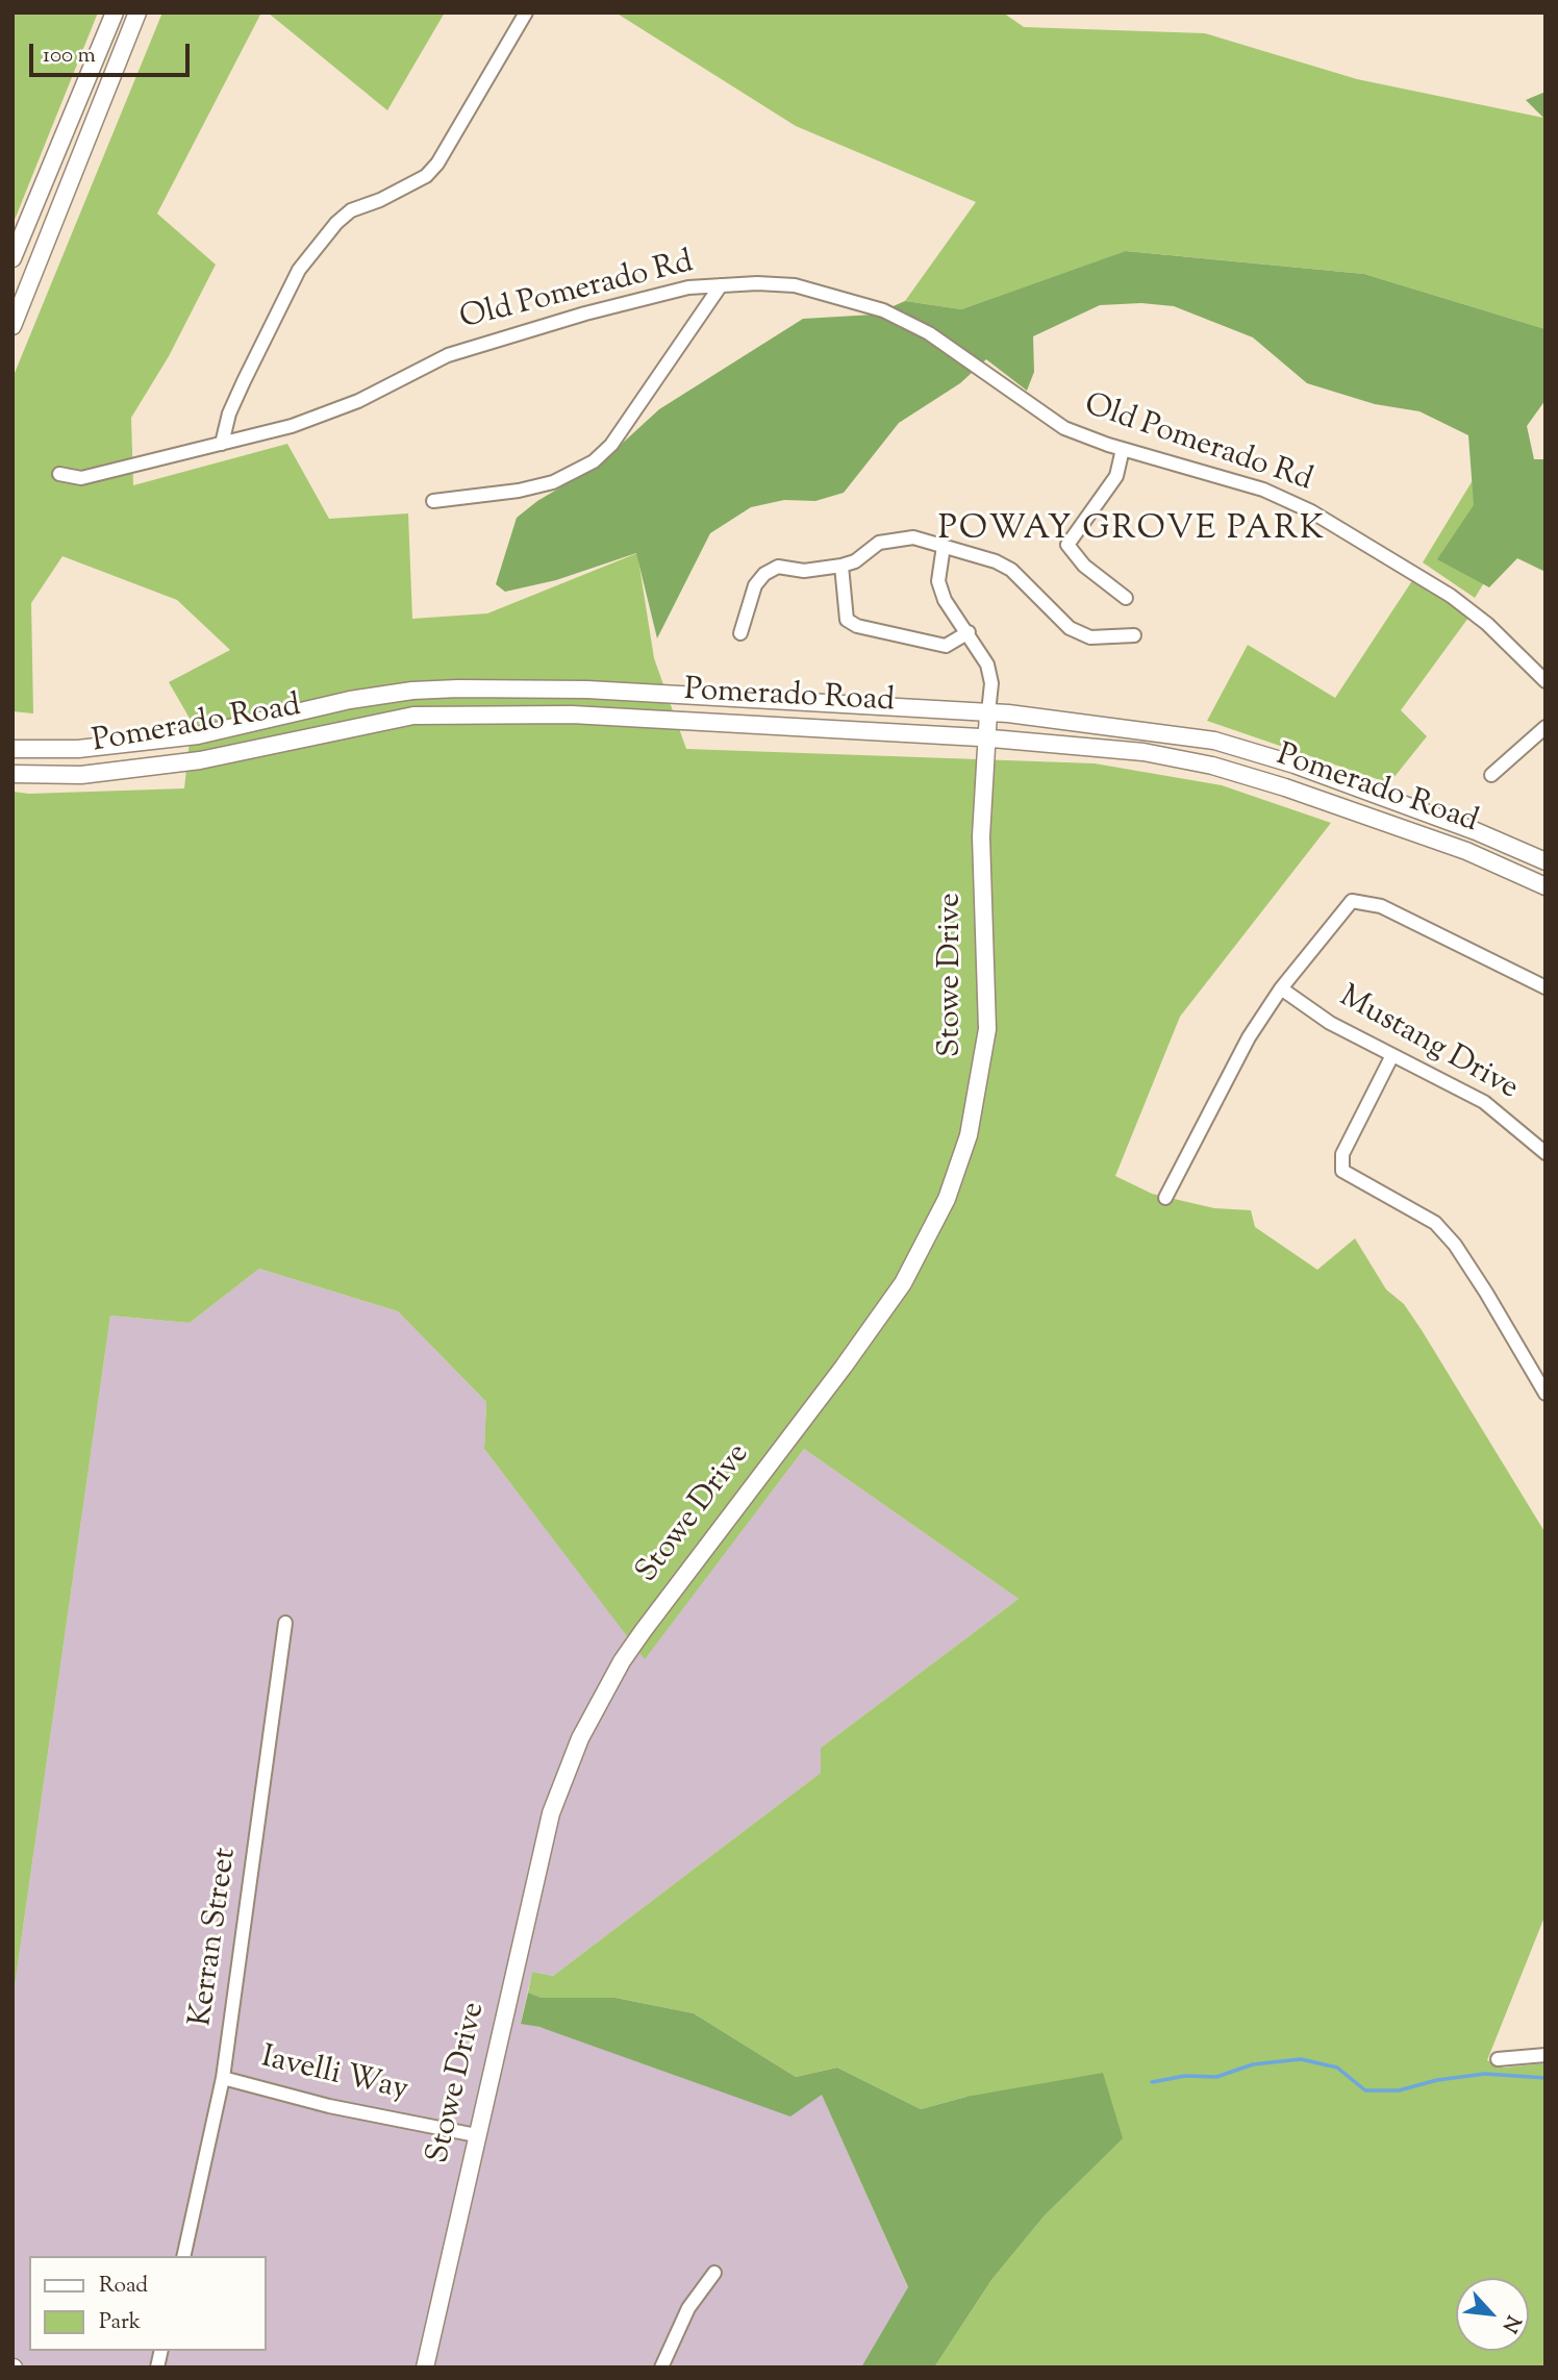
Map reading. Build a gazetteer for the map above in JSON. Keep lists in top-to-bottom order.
{
  "streets": {
    "main road": ["Pomerado Road", "Stowe Drive"],
    "street": [
      "Old Pomerado Rd",
      "Mustang Drive",
      "Kerran Street",
      "Iavelli Way"
    ]
  },
  "crossings": [
    ["Pomerado Road", "Stowe Drive"],
    ["Stowe Drive", "Iavelli Way"],
    ["Kerran Street", "Iavelli Way"]
  ],
  "districts": ["POWAY GROVE PARK"],
  "legend": ["Road", "Park"],
  "scale_bar": "100 m",
  "north": "bottom right"
}
